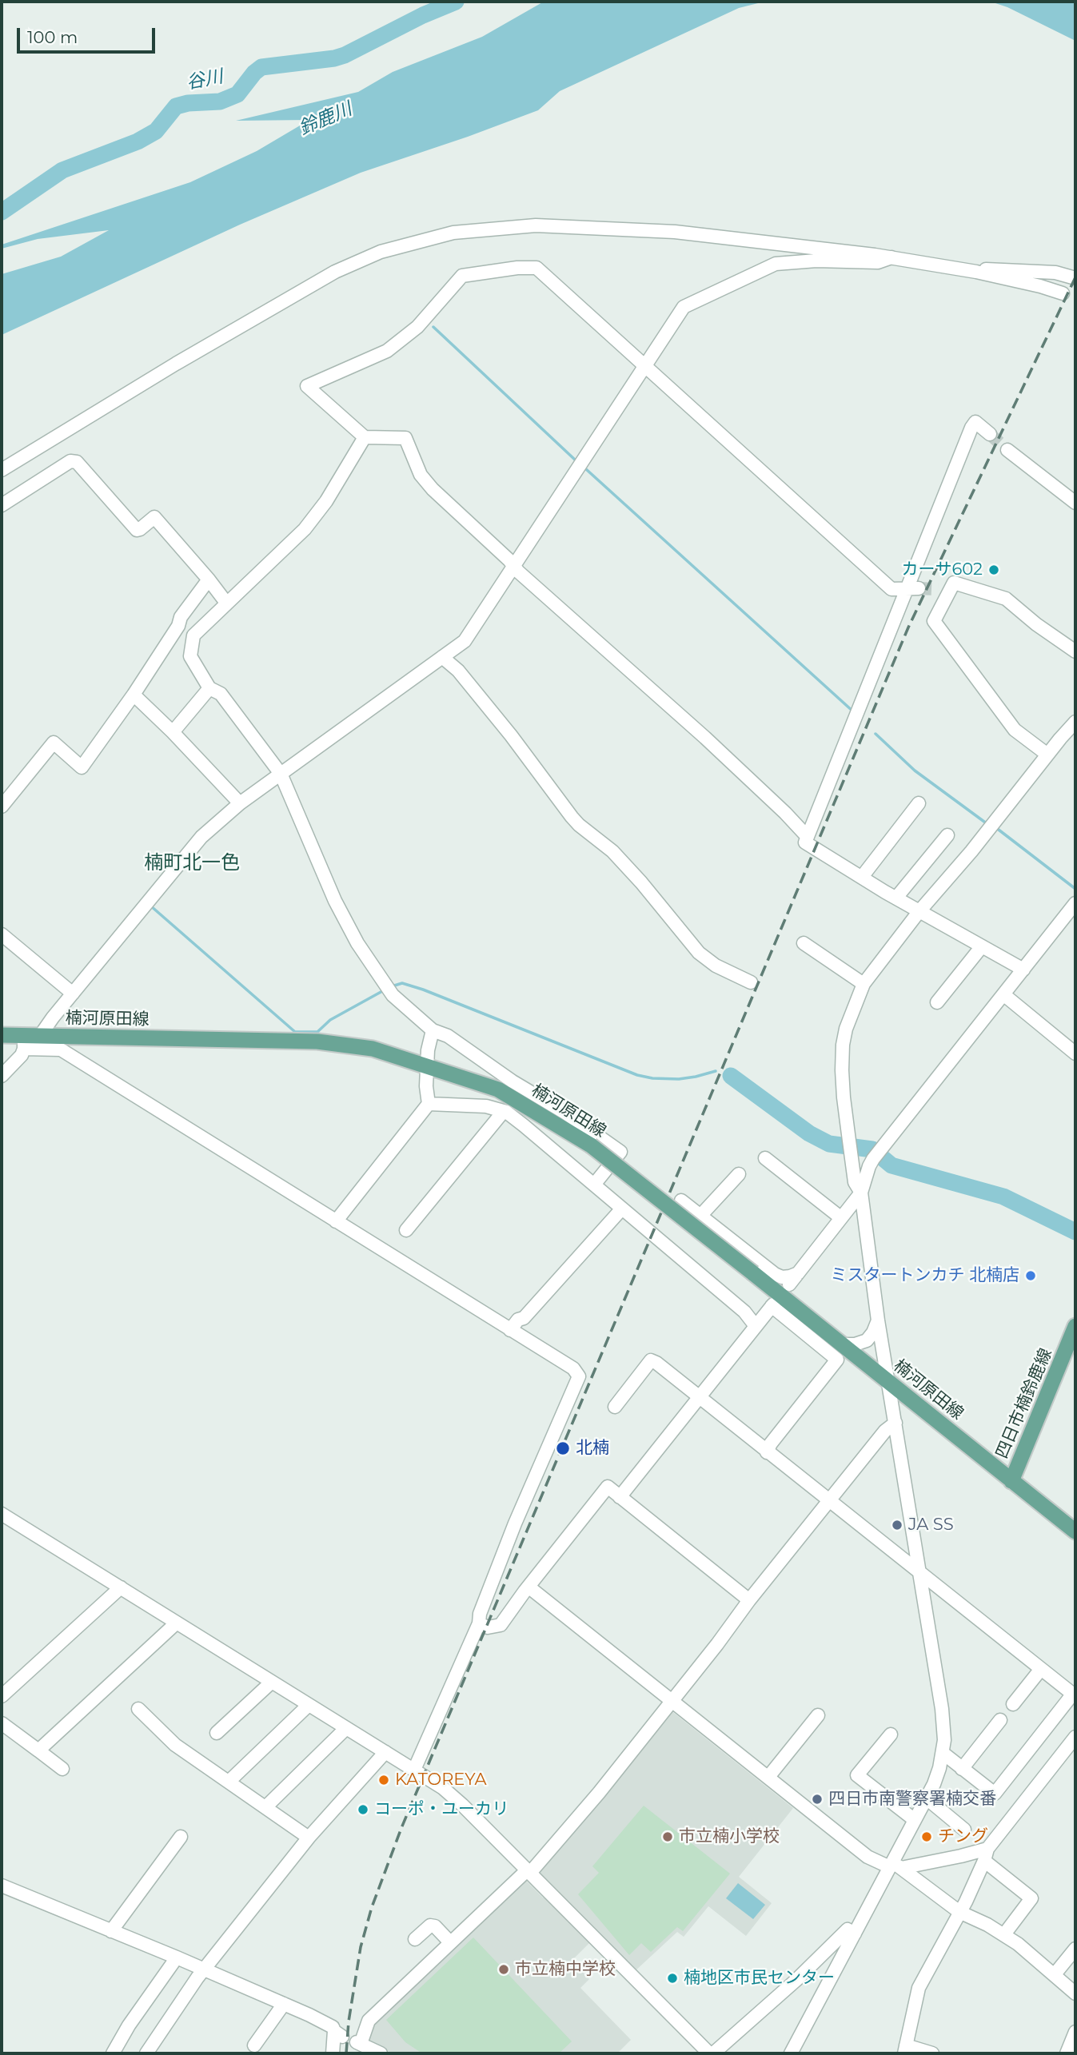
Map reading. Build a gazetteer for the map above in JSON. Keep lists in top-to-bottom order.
{
  "streets": {
    "main road": ["楠河原田線", "四日市楠鈴鹿線"]
  },
  "crossings": [
    ["楠河原田線", "四日市楠鈴鹿線"]
  ],
  "districts": ["楠町北一色"],
  "water": ["谷川", "鈴鹿川"],
  "places": [
    "カーサ602",
    "ミスタートンカチ 北楠店",
    "北楠",
    "JA SS",
    "KATOREYA",
    "四日市南警察署楠交番",
    "コーポ・ユーカリ",
    "市立楠小学校",
    "チング",
    "市立楠中学校",
    "楠地区市民センター"
  ],
  "scale_bar": "100 m"
}
